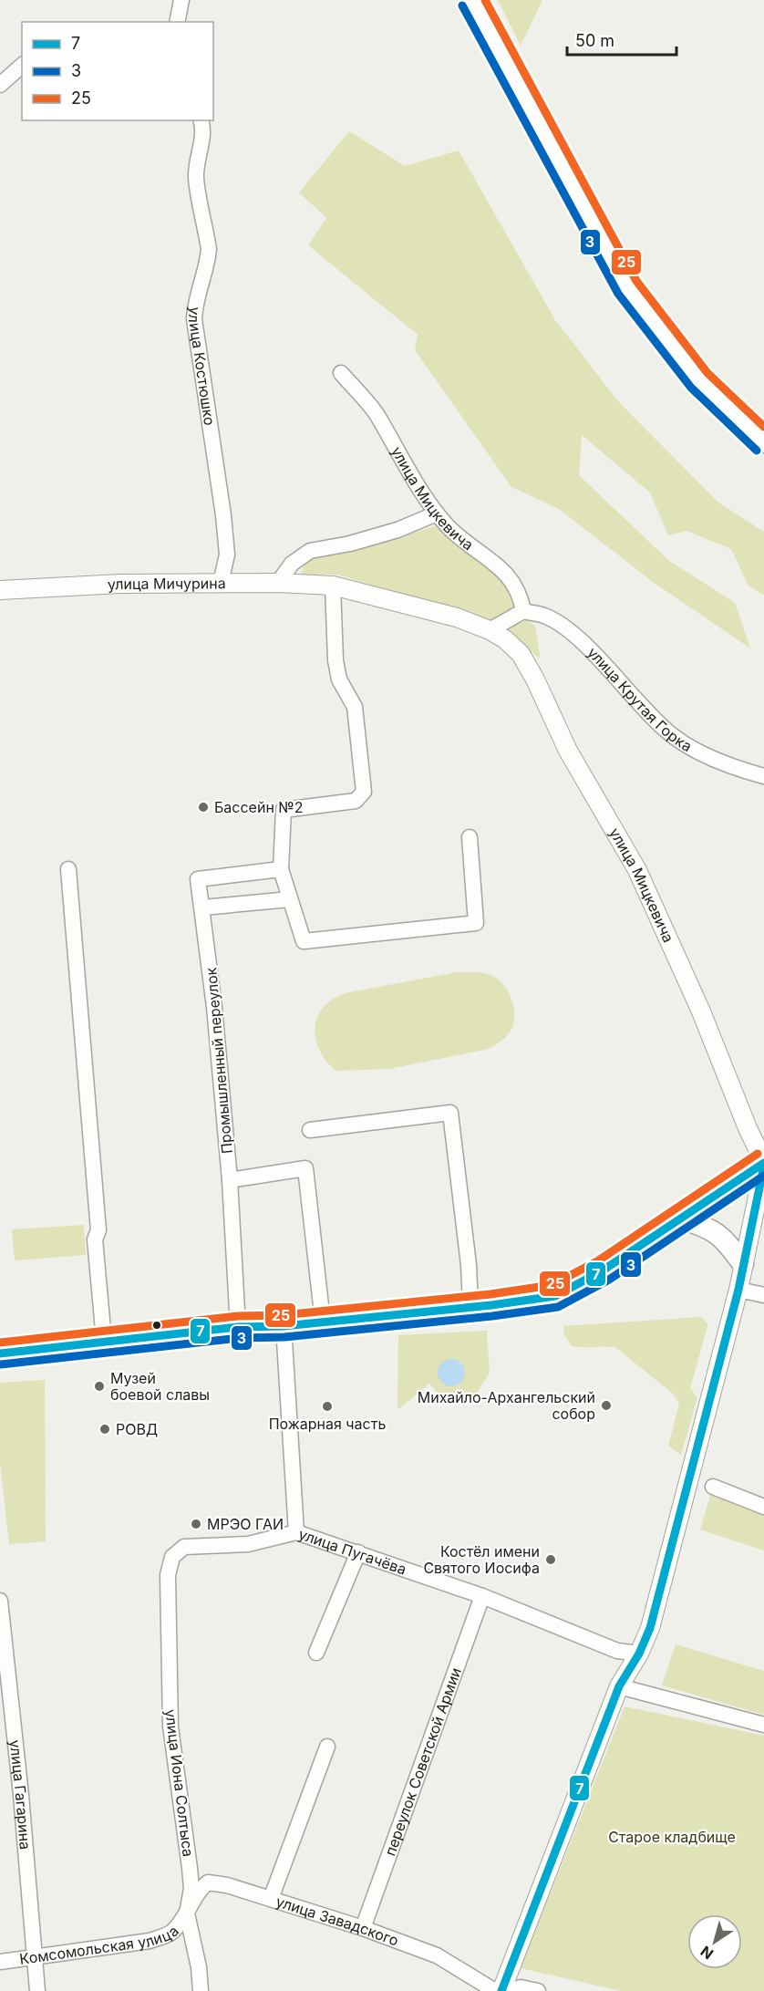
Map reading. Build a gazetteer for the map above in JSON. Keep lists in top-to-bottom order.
{
  "streets": {
    "street": [
      "улица Костюшко",
      "улица Мицкевича",
      "улица Мичурина",
      "улица Крутая Горка",
      "Промышленный переулок",
      "улица Пугачёва",
      "переулок Советской Армии",
      "улица Иона Солтыса",
      "улица Гагарина",
      "улица Завадского",
      "Комсомольская улица"
    ]
  },
  "crossings": [
    ["улица Костюшко", "улица Мичурина"],
    ["улица Мицкевича", "улица Мичурина"],
    ["улица Мицкевича", "улица Крутая Горка"],
    ["улица Пугачёва", "переулок Советской Армии"],
    ["улица Пугачёва", "улица Иона Солтыса"],
    ["переулок Советской Армии", "улица Завадского"],
    ["улица Иона Солтыса", "Комсомольская улица"],
    ["улица Гагарина", "Комсомольская улица"]
  ],
  "parks": ["Старое кладбище"],
  "places": [
    "Бассейн №2",
    "Музей боевой славы",
    "Михайло-Архангельский собор",
    "Пожарная часть",
    "РОВД",
    "МРЭО ГАИ",
    "Костёл имени Святого Иосифа"
  ],
  "lines": ["transit line 25", "transit line 3", "transit line 7"],
  "legend": ["7", "3", "25"],
  "scale_bar": "50 m",
  "north": "bottom left"
}
